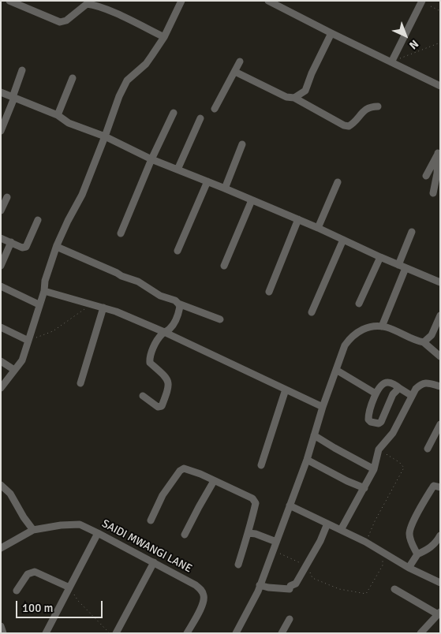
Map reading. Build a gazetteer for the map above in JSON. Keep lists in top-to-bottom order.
{
  "streets": {
    "street": ["SAIDI MWANGI LANE"]
  },
  "scale_bar": "100 m",
  "north": "bottom right"
}
